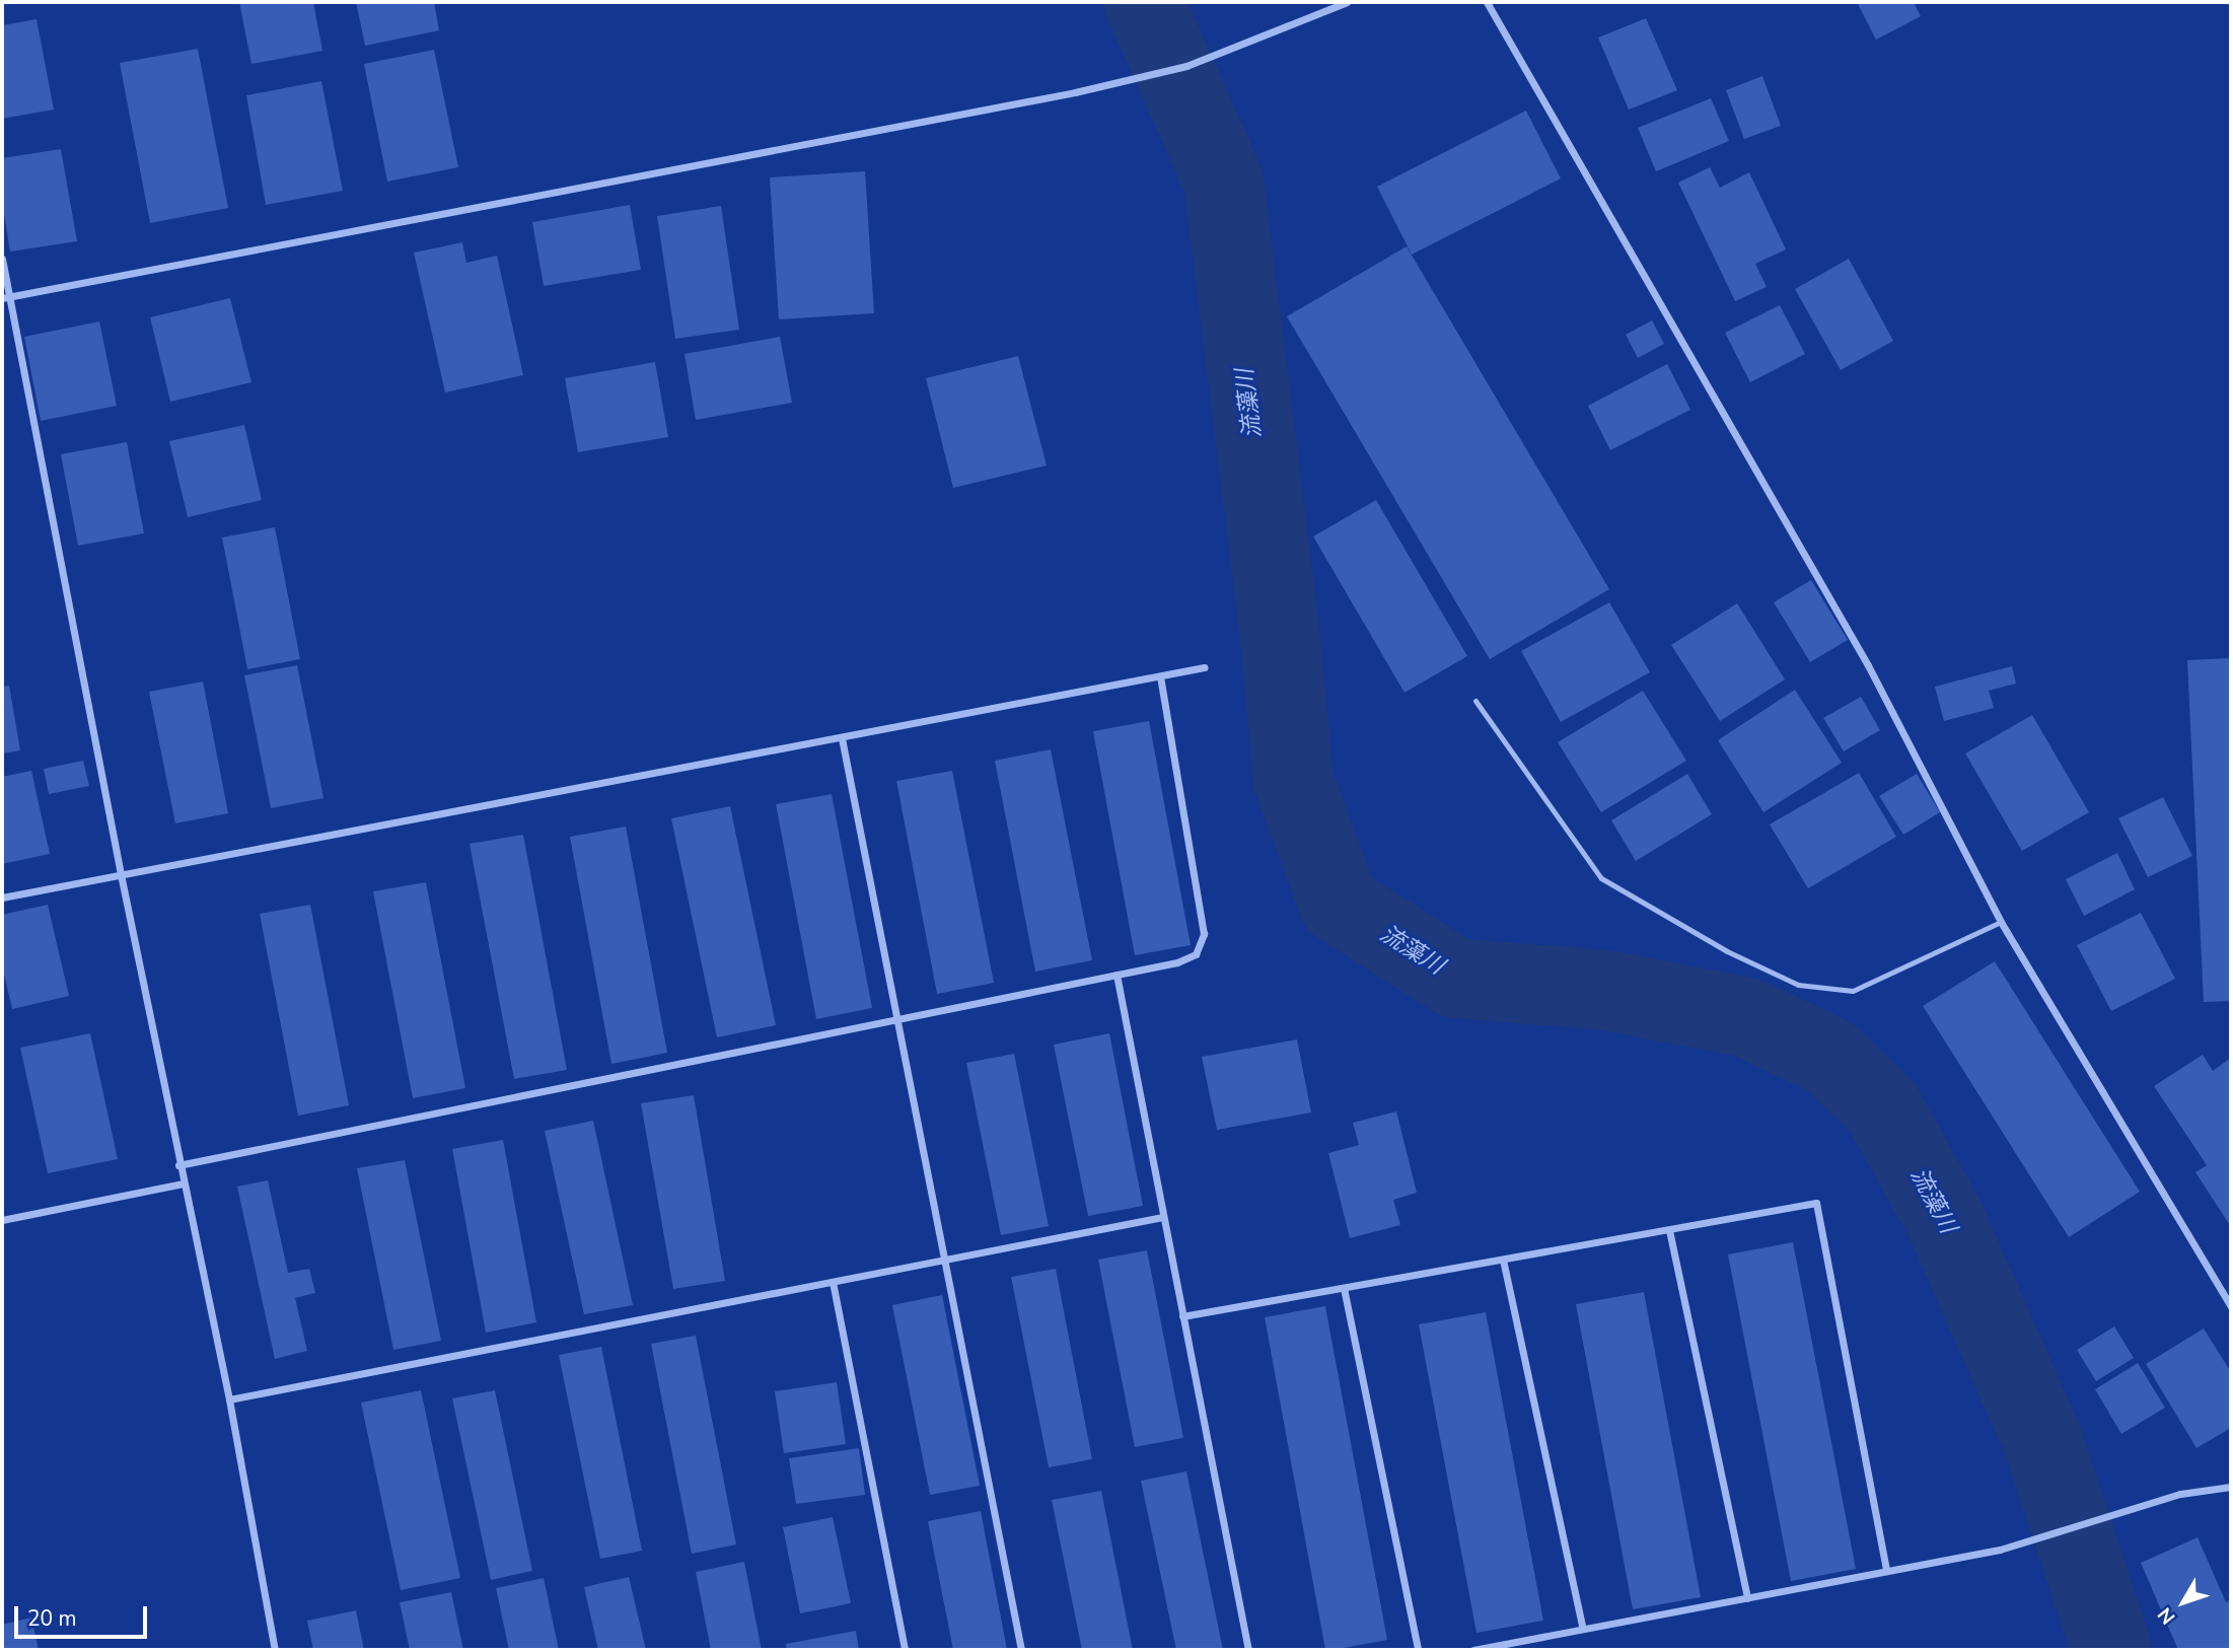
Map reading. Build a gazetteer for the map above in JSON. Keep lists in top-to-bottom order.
{
  "water": ["流藻川"],
  "scale_bar": "20 m",
  "north": "bottom left"
}
